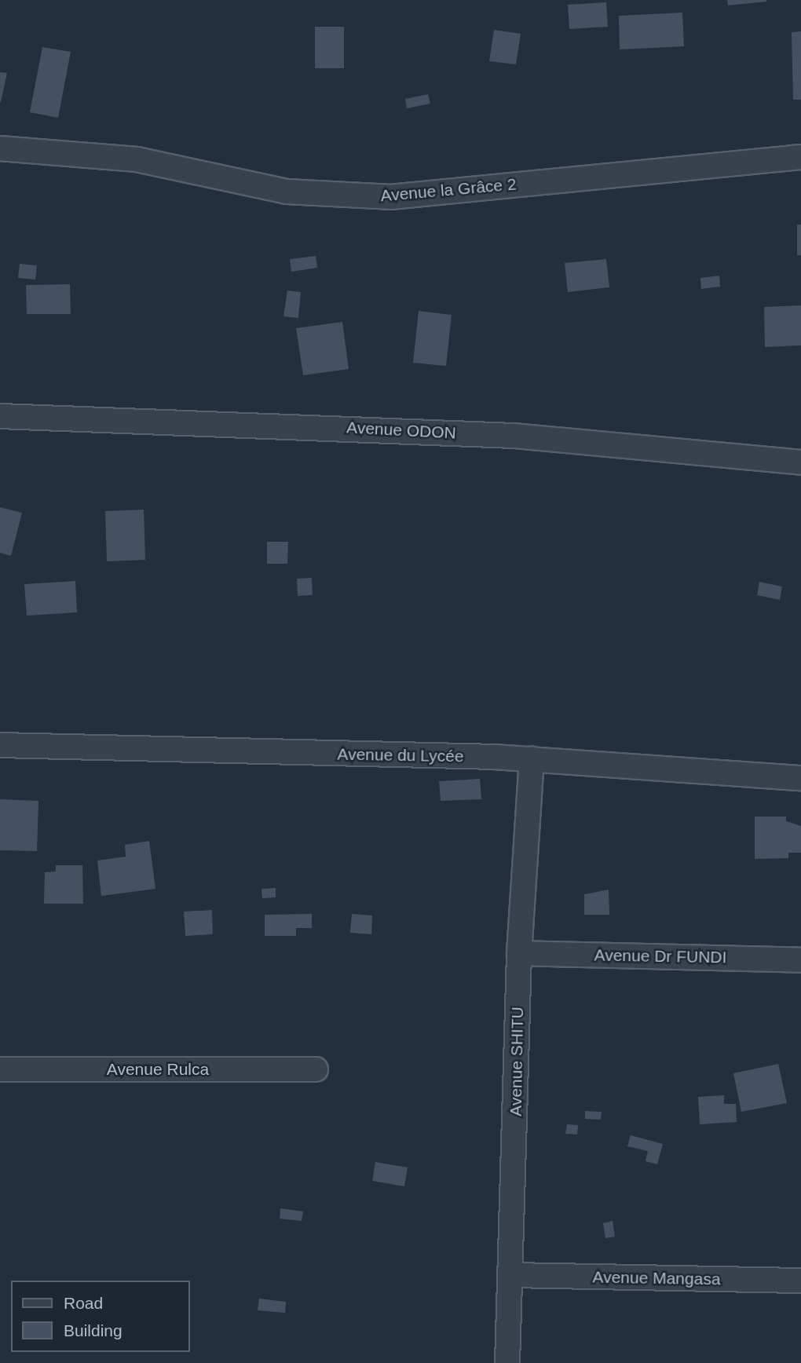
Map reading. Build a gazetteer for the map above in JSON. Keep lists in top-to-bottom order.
{
  "streets": {
    "street": [
      "Avenue la Grâce 2",
      "Avenue ODON",
      "Avenue du Lycée",
      "Avenue Dr FUNDI",
      "Avenue SHITU",
      "Avenue Rulca",
      "Avenue Mangasa"
    ]
  },
  "crossings": [
    ["Avenue du Lycée", "Avenue SHITU"],
    ["Avenue Dr FUNDI", "Avenue SHITU"],
    ["Avenue SHITU", "Avenue Mangasa"]
  ],
  "legend": ["Road", "Building"]
}
